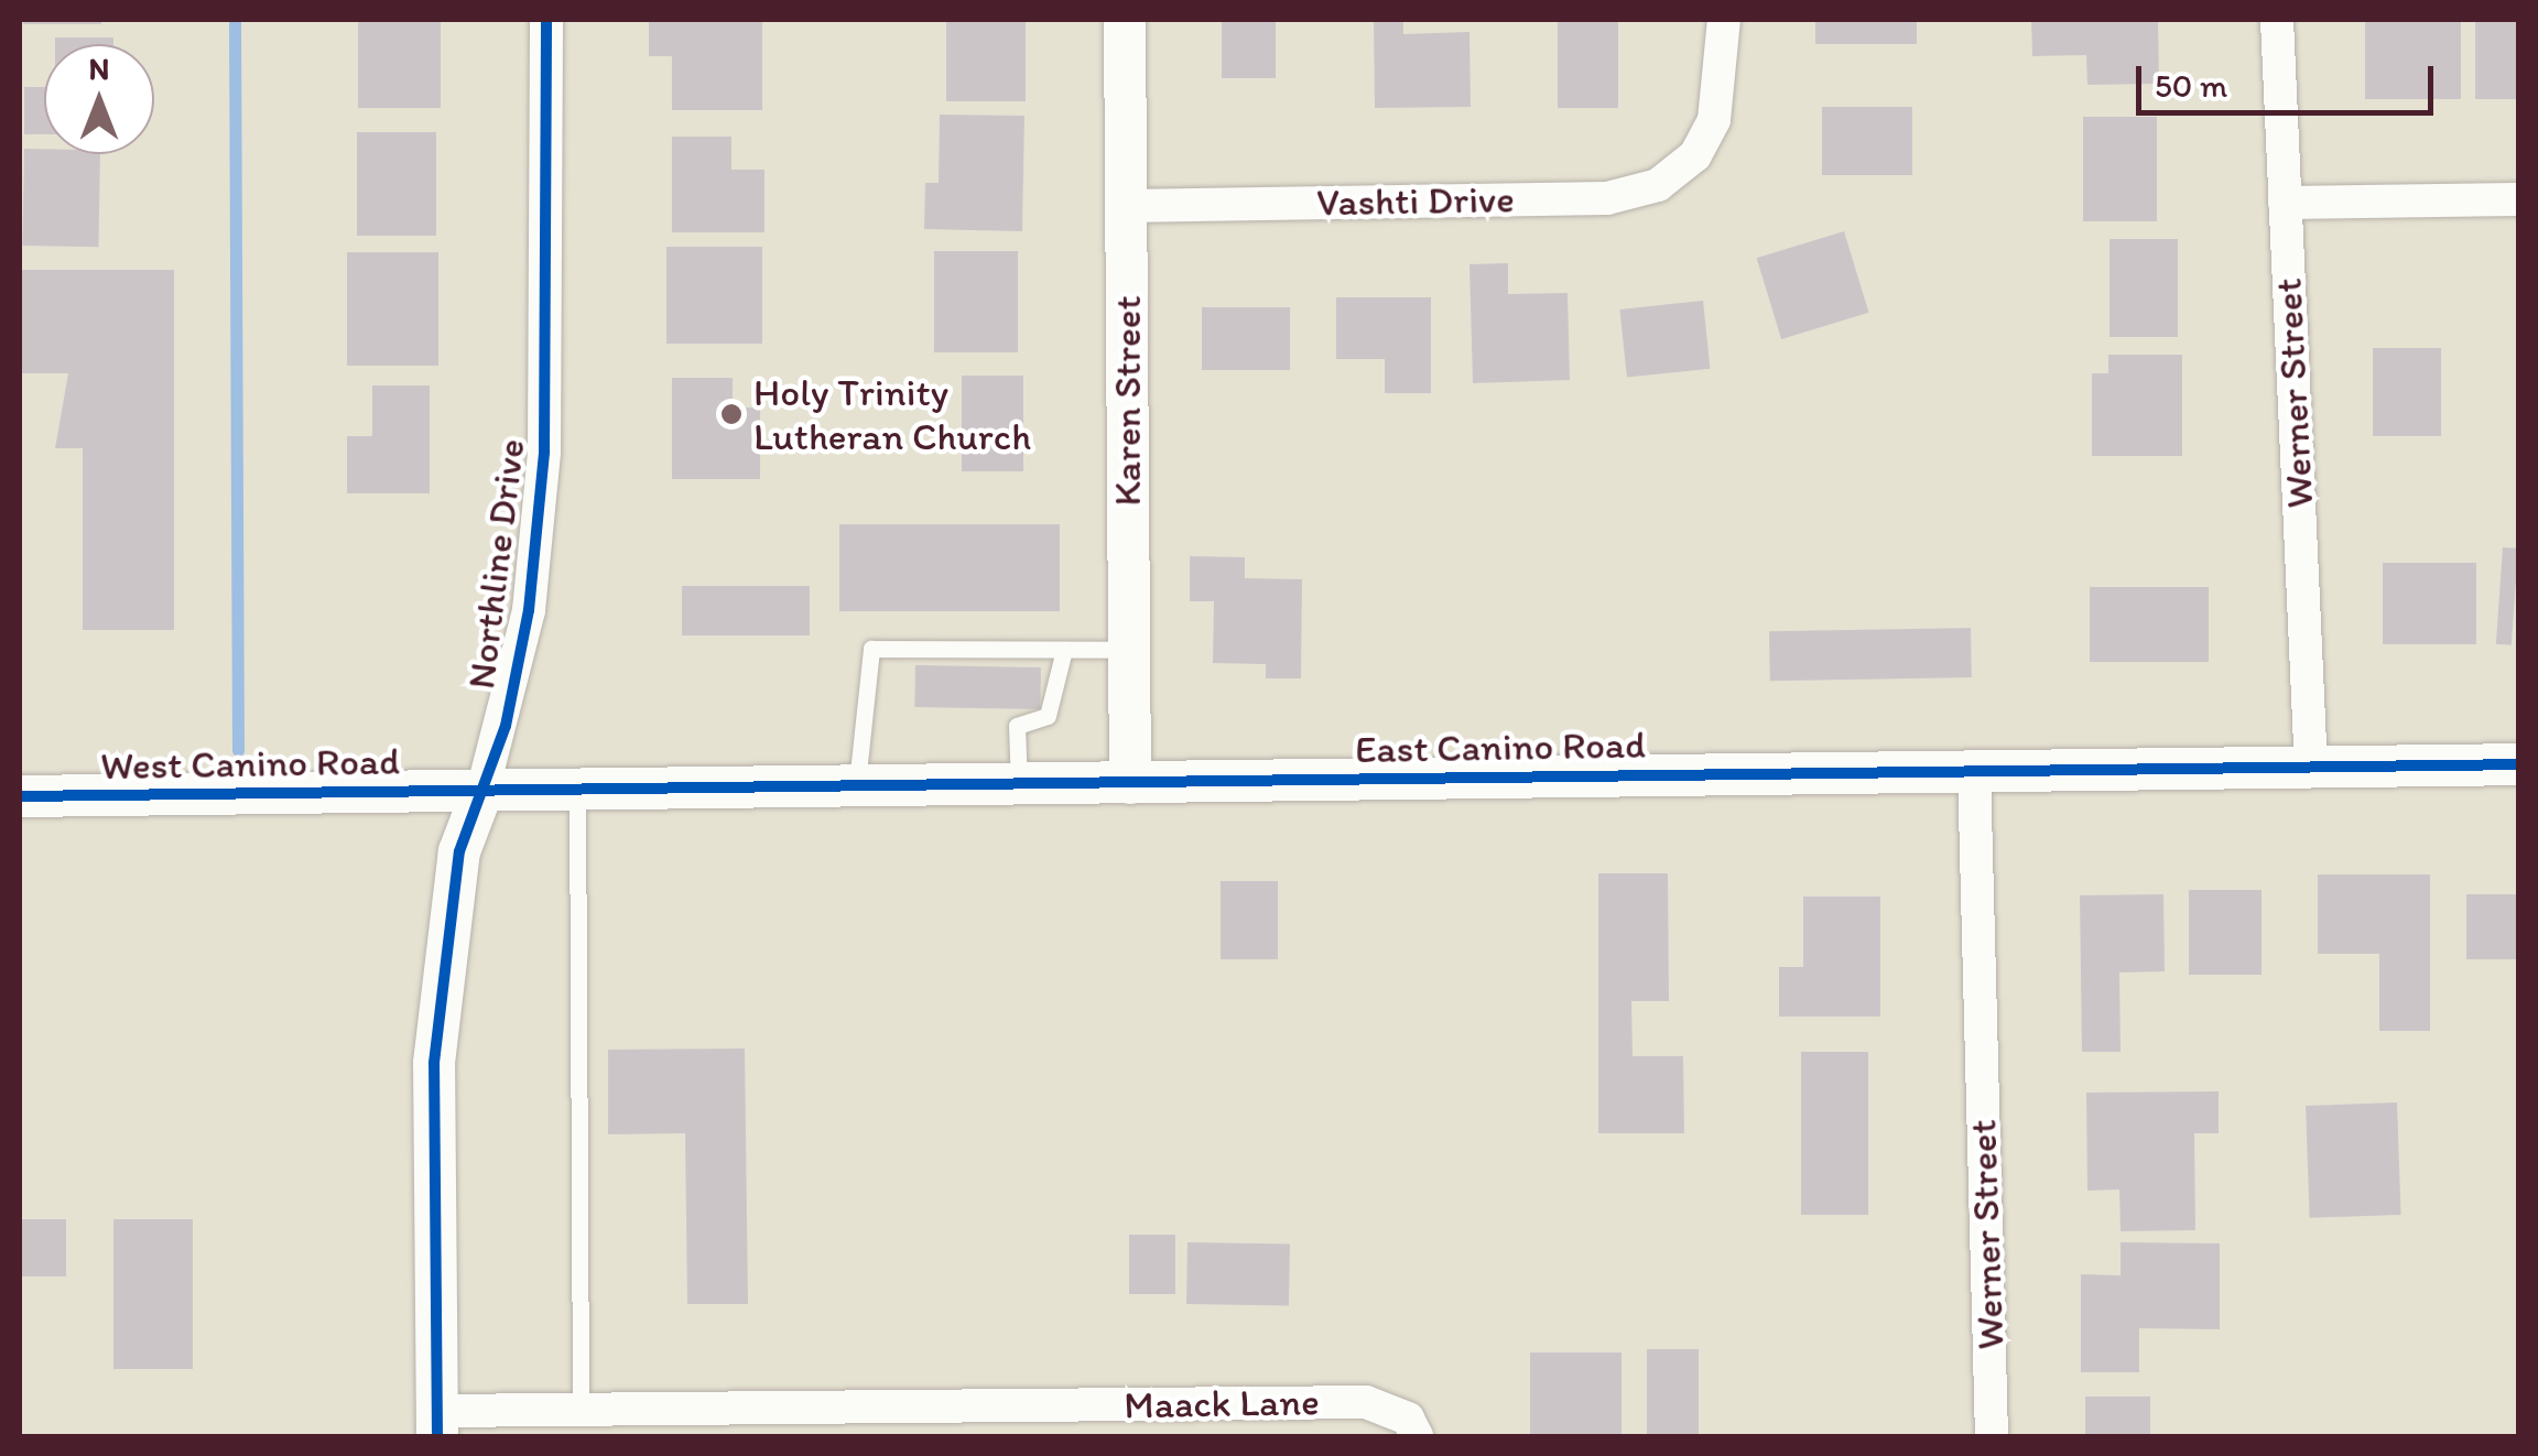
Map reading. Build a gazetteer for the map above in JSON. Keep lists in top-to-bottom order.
{
  "streets": {
    "street": [
      "Vashti Drive",
      "Werner Street",
      "Karen Street",
      "Northline Drive",
      "East Canino Road",
      "West Canino Road",
      "Maack Lane"
    ]
  },
  "crossings": [
    ["Vashti Drive", "Karen Street"],
    ["Werner Street", "East Canino Road"],
    ["Karen Street", "East Canino Road"],
    ["Northline Drive", "East Canino Road"],
    ["Northline Drive", "West Canino Road"],
    ["Northline Drive", "Maack Lane"],
    ["East Canino Road", "West Canino Road"]
  ],
  "places": ["Holy Trinity Lutheran Church"],
  "scale_bar": "50 m",
  "north": "top"
}
